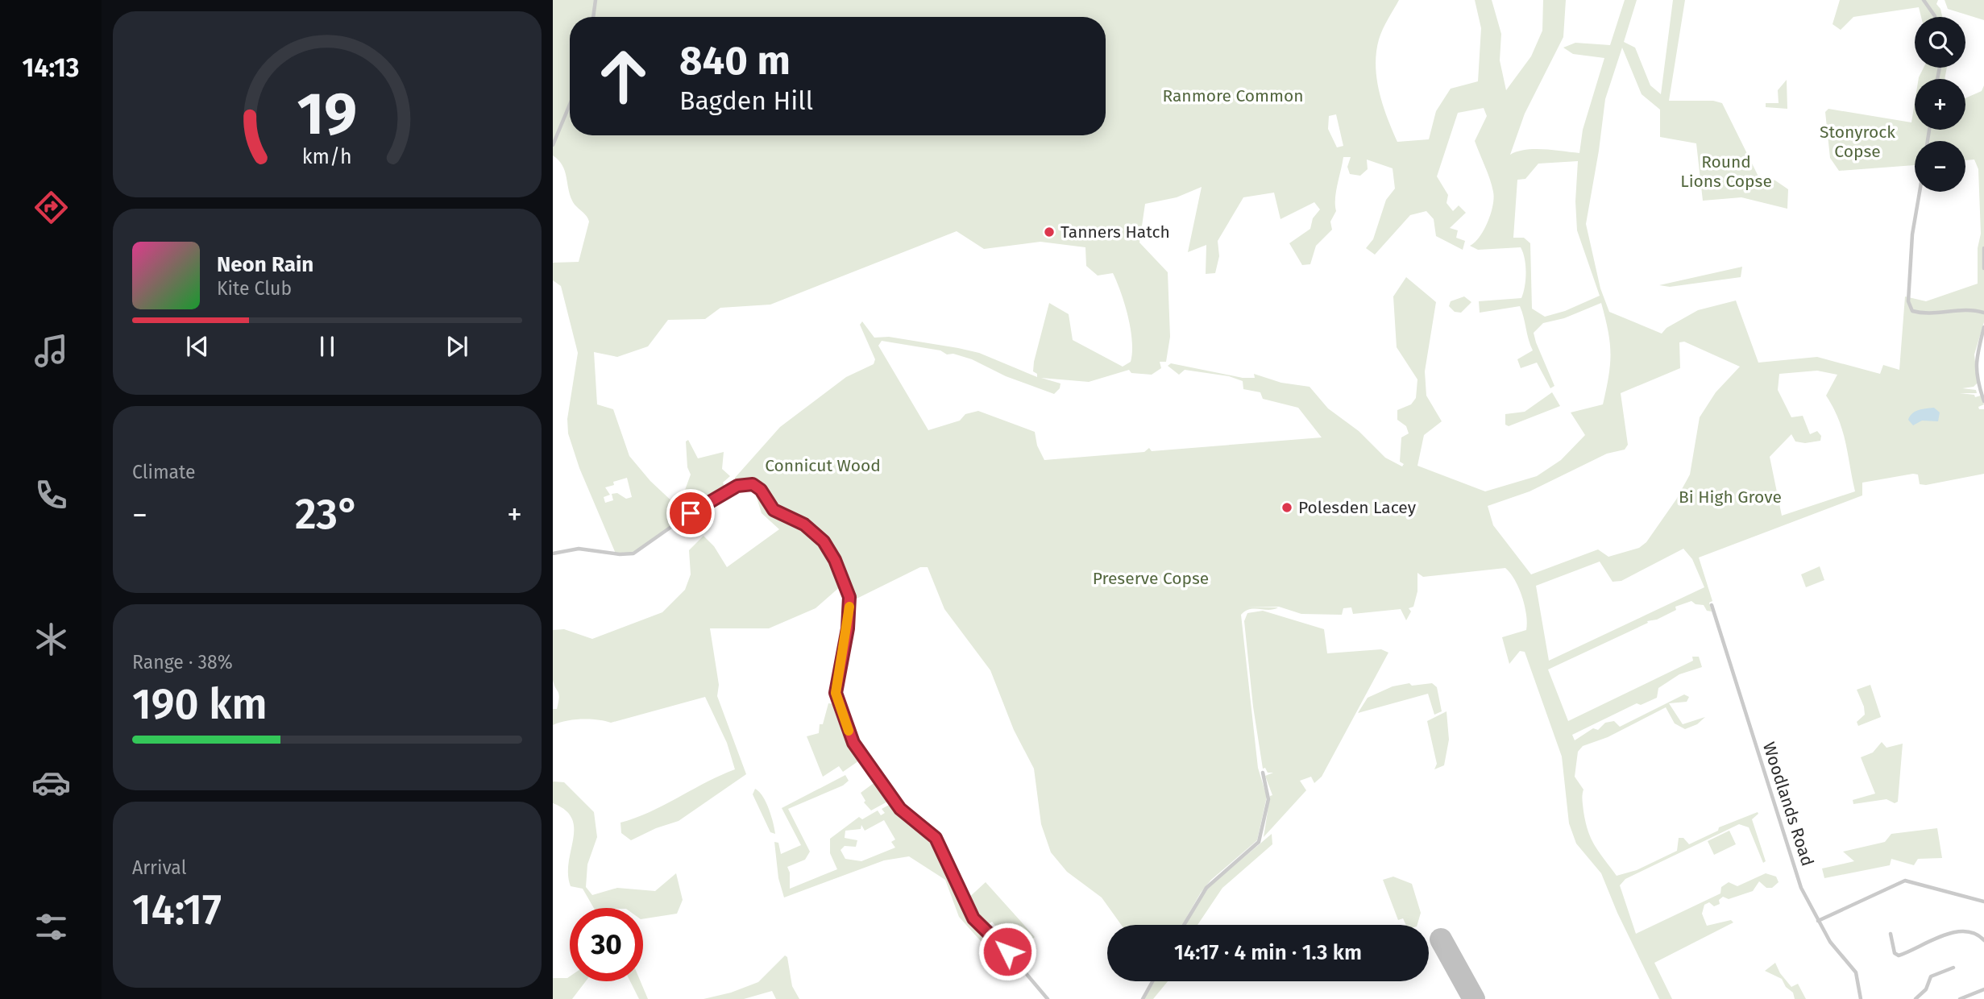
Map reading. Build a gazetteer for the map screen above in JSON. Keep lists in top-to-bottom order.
{
  "streets": {
    "street": ["Woodlands Road"]
  },
  "parks": [
    "Ranmore Common",
    "Stonyrock Copse",
    "Round Lions Copse",
    "Connicut Wood",
    "Bi High Grove",
    "Preserve Copse"
  ],
  "places": ["Tanners Hatch", "Polesden Lacey"],
  "page": {
    "tabs": "14:13",
    "map_buttons": ["+", "−"],
    "turn": ["840 m", "Bagden Hill"],
    "song": ["Neon Rain", "Kite Club"],
    "tile": [
      "Climate",
      ["Range · 38%", "190 km"],
      ["Arrival", "14:17"]
    ],
    "heat": ["−", "23°", "+"],
    "limit": "30",
    "trip": "14:17 · 4 min · 1.3 km",
    "gauge": ["19", "km/h"]
  }
}
